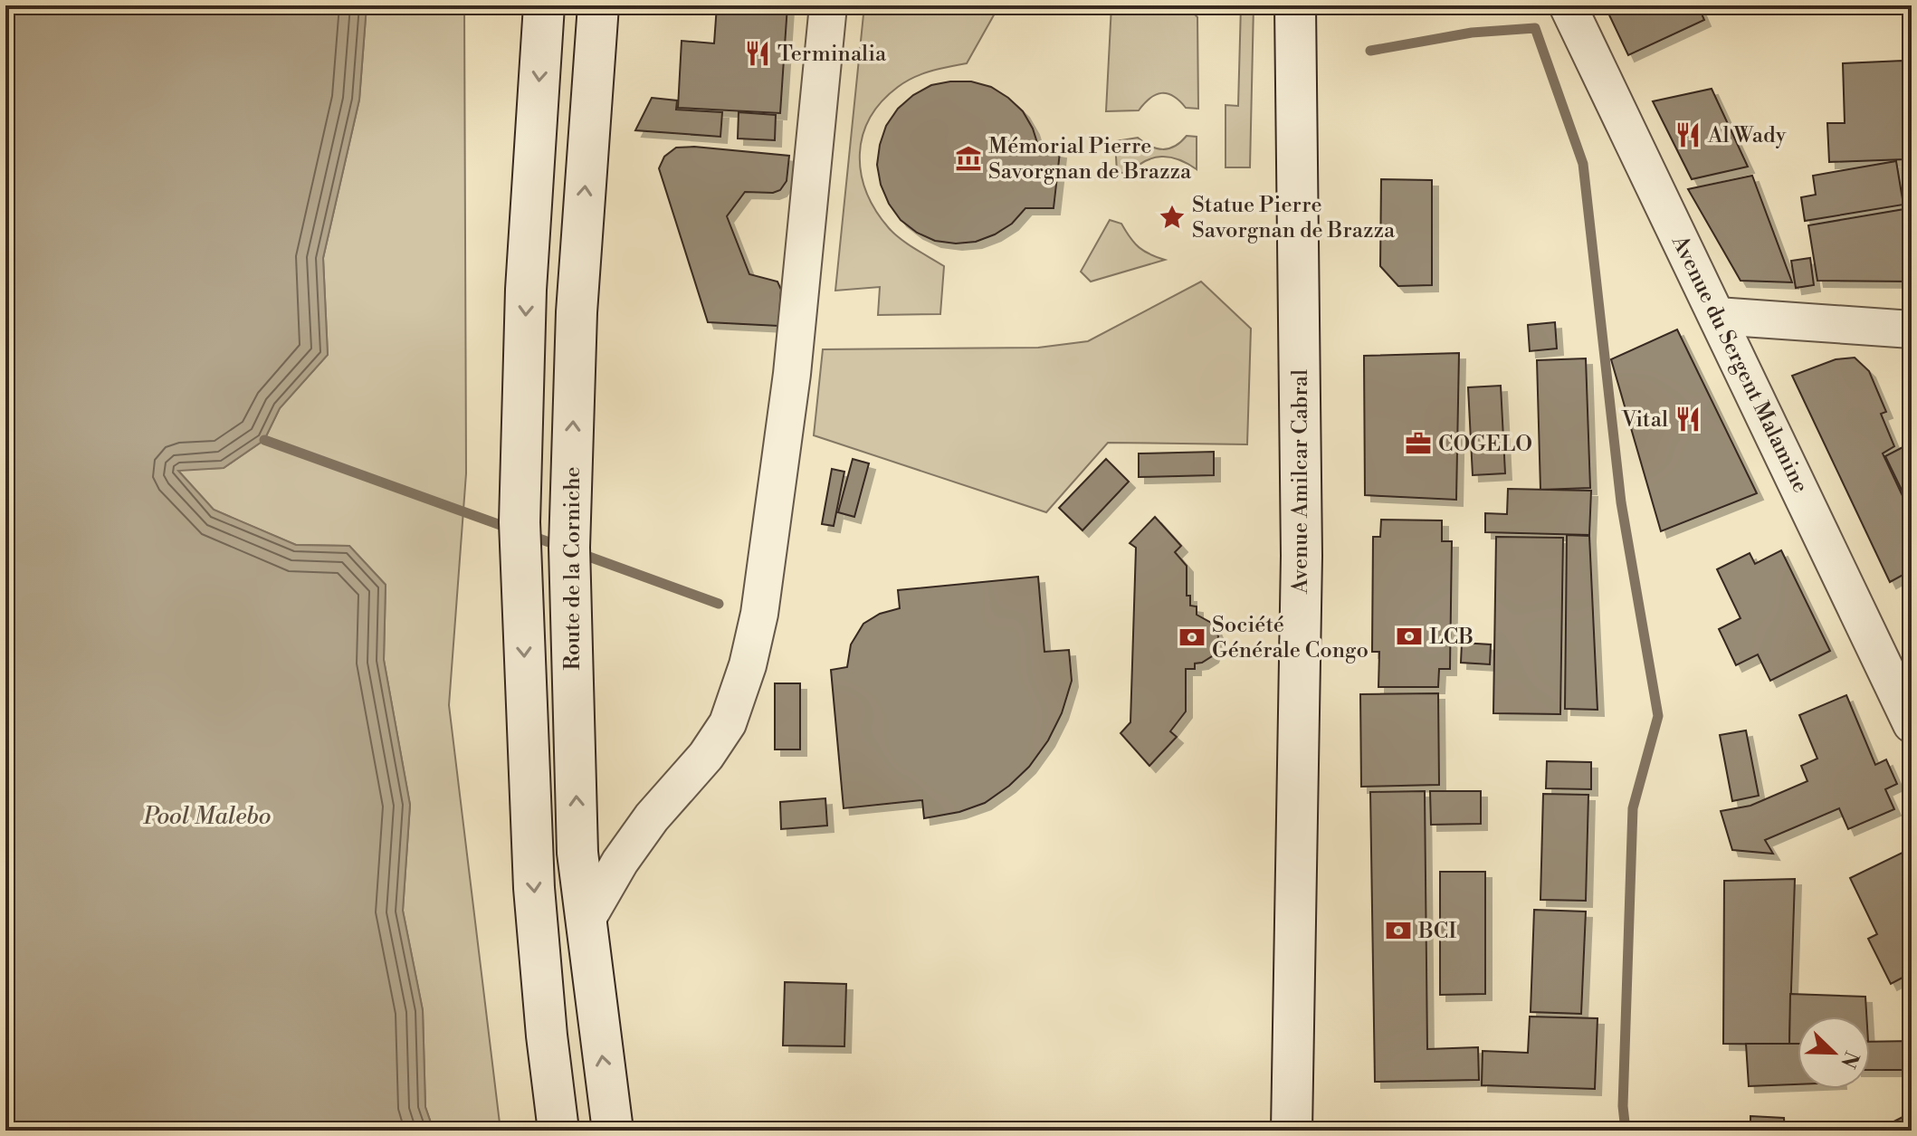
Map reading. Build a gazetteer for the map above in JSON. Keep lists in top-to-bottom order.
{
  "streets": {
    "main road": ["Avenue Amilcar Cabral", "Route de la Corniche"],
    "street": ["Avenue du Sergent Malamine"]
  },
  "water": ["Pool Malebo"],
  "places": {
    "restaurant": ["Terminalia", "Al Wady", "Vital"],
    "museum": ["Mémorial Pierre Savorgnan de Brazza"],
    "place": ["Statue Pierre Savorgnan de Brazza"],
    "office": ["COGELO"],
    "bank": ["LCB", "Société Générale Congo", "BCI"]
  },
  "north": "bottom right"
}
